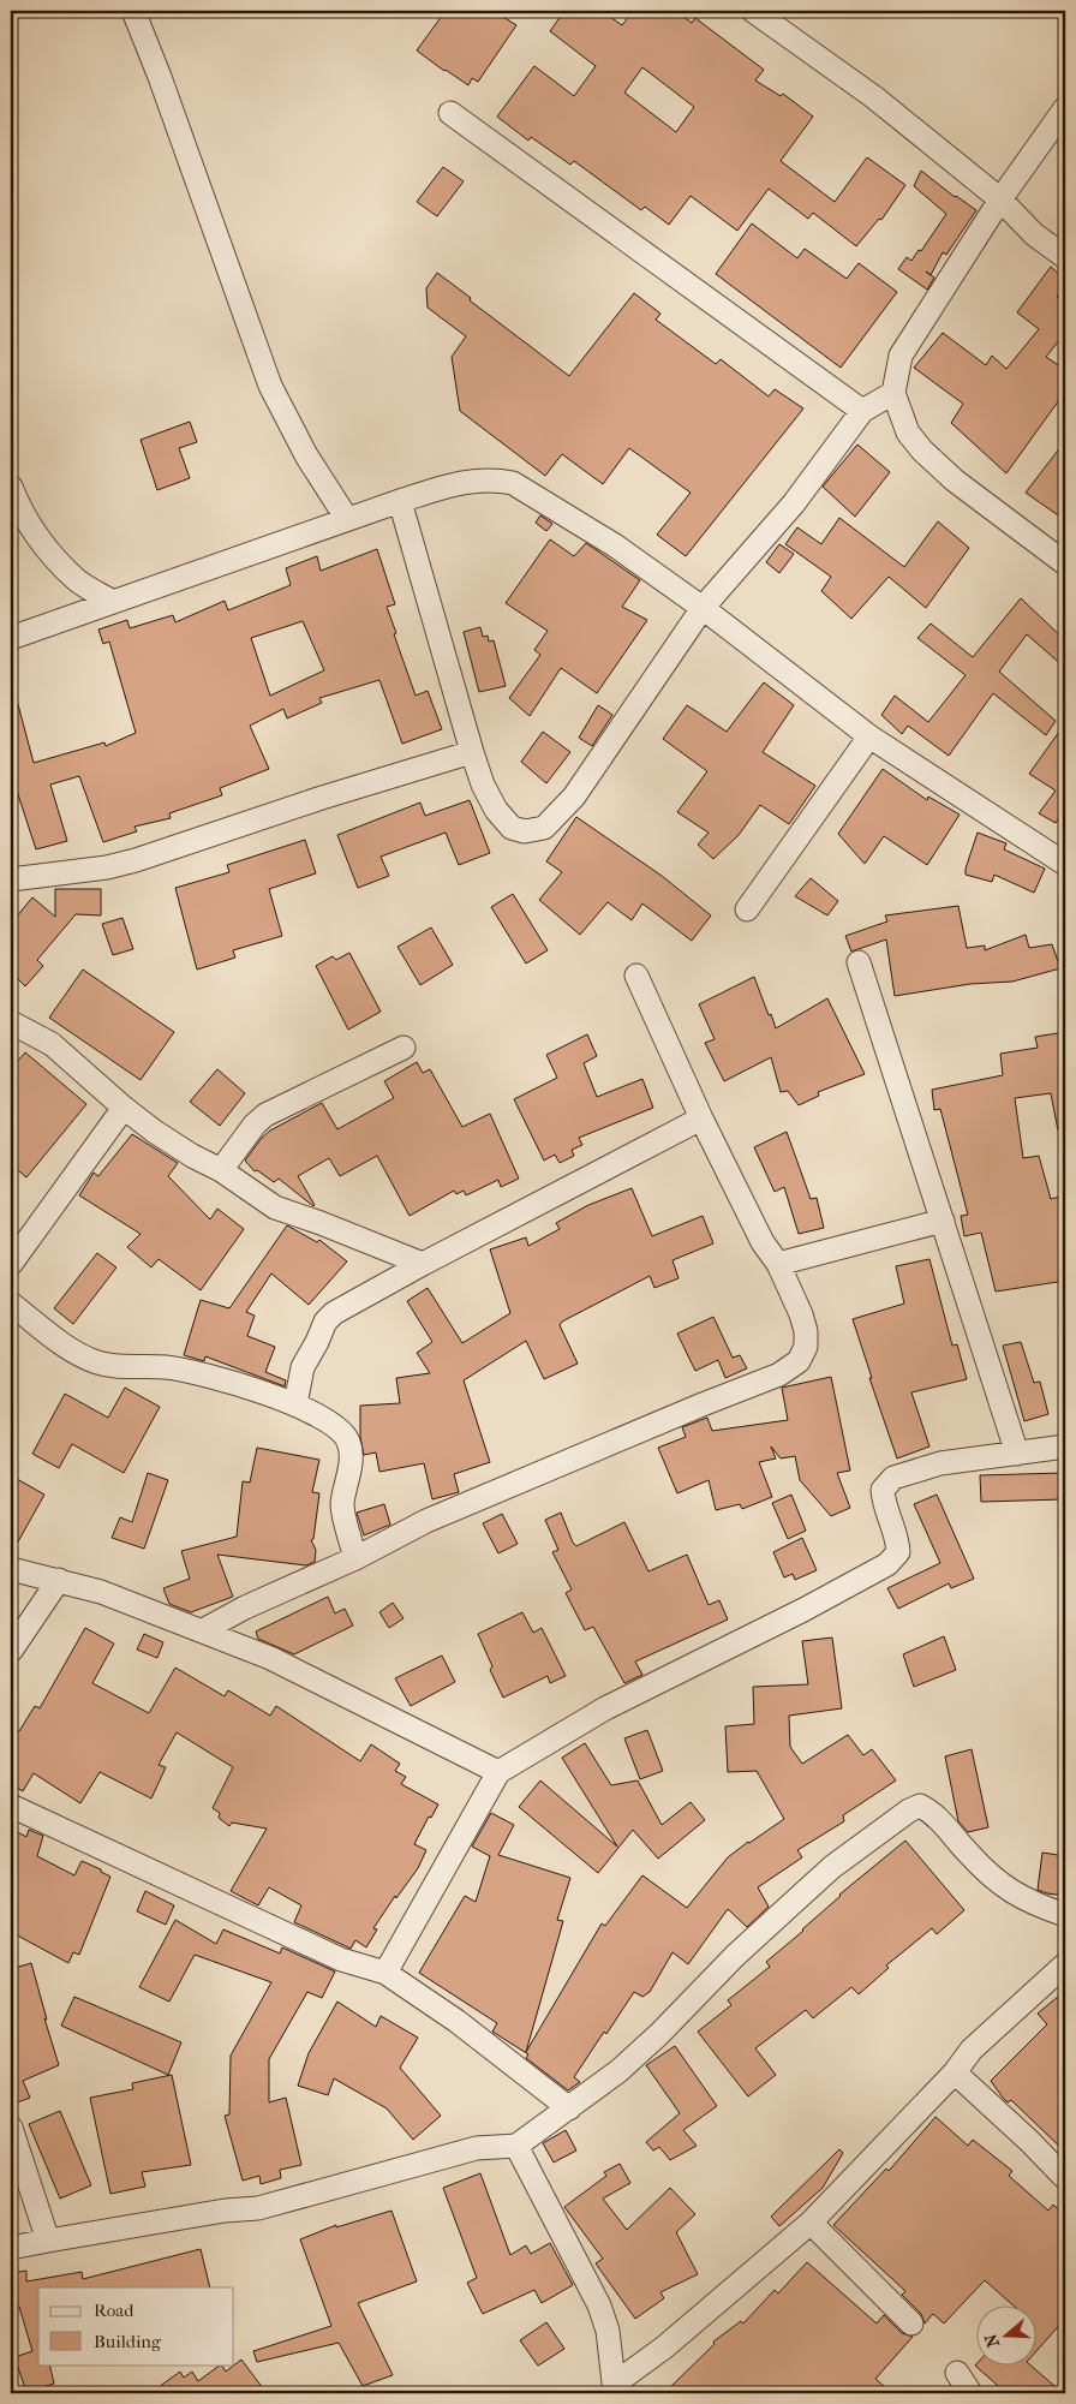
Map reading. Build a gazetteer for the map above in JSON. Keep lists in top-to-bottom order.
{
  "legend": ["Road", "Building"],
  "north": "left"
}
